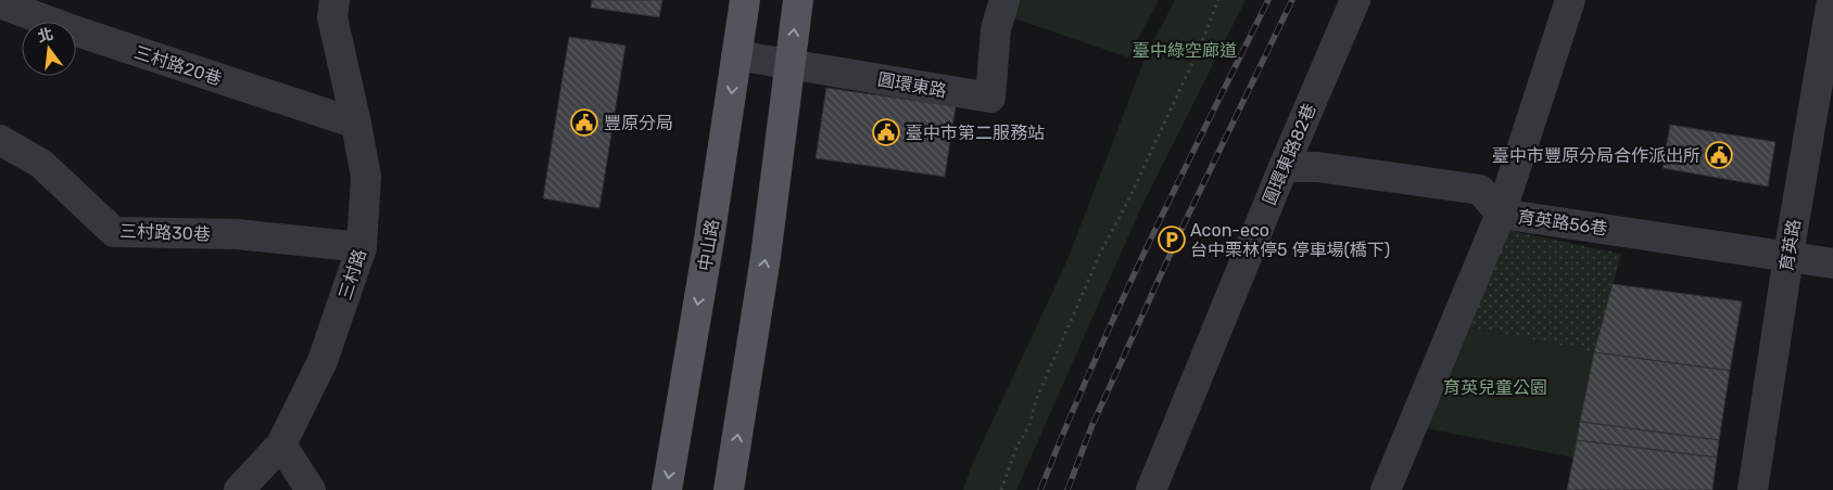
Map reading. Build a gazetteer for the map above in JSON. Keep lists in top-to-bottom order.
{
  "streets": {
    "main road": ["中山路"],
    "street": [
      "三村路20巷",
      "圓環東路",
      "圓環東路82巷",
      "育英路56巷",
      "三村路30巷",
      "育英路",
      "三村路"
    ]
  },
  "crossings": [
    ["三村路20巷", "三村路"],
    ["圓環東路", "中山路"],
    ["圓環東路82巷", "育英路56巷"],
    ["育英路56巷", "育英路"],
    ["三村路30巷", "三村路"]
  ],
  "parks": ["臺中綠空廊道", "育英兒童公園"],
  "places": {
    "public building": ["豐原分局", "臺中市第二服務站", "臺中市豐原分局合作派出所"],
    "parking": ["Acon-eco 台中栗林停5 停車場(橋下)"]
  },
  "north": "top"
}
